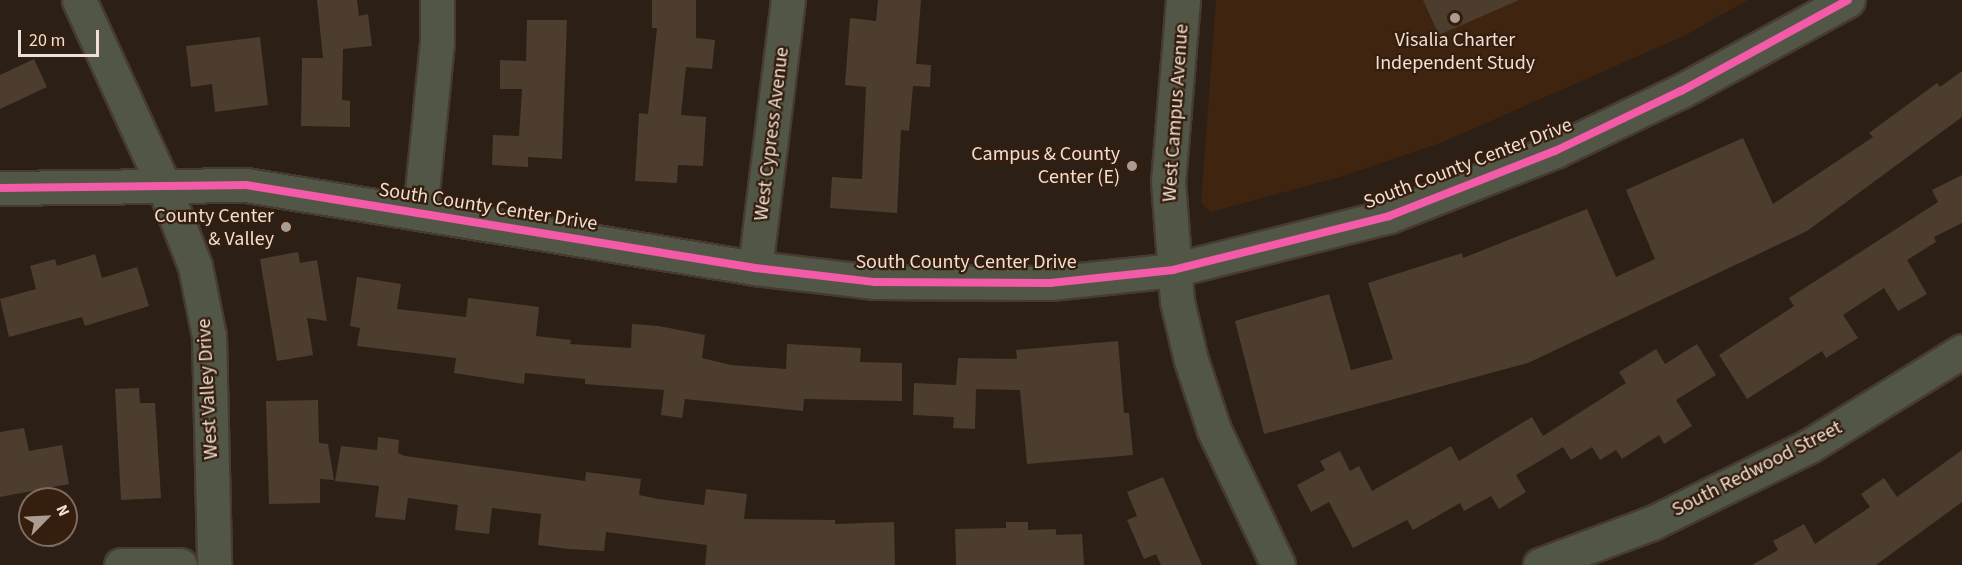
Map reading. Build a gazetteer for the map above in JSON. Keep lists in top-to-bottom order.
{
  "streets": {
    "street": [
      "West Campus Avenue",
      "West Cypress Avenue",
      "South County Center Drive",
      "West Valley Drive",
      "South Redwood Street"
    ]
  },
  "crossings": [
    ["West Campus Avenue", "South County Center Drive"],
    ["West Cypress Avenue", "South County Center Drive"],
    ["South County Center Drive", "West Valley Drive"]
  ],
  "places": ["Visalia Charter Independent Study", "Campus & County Center (E)", "County Center & Valley"],
  "scale_bar": "20 m",
  "north": "top right"
}
